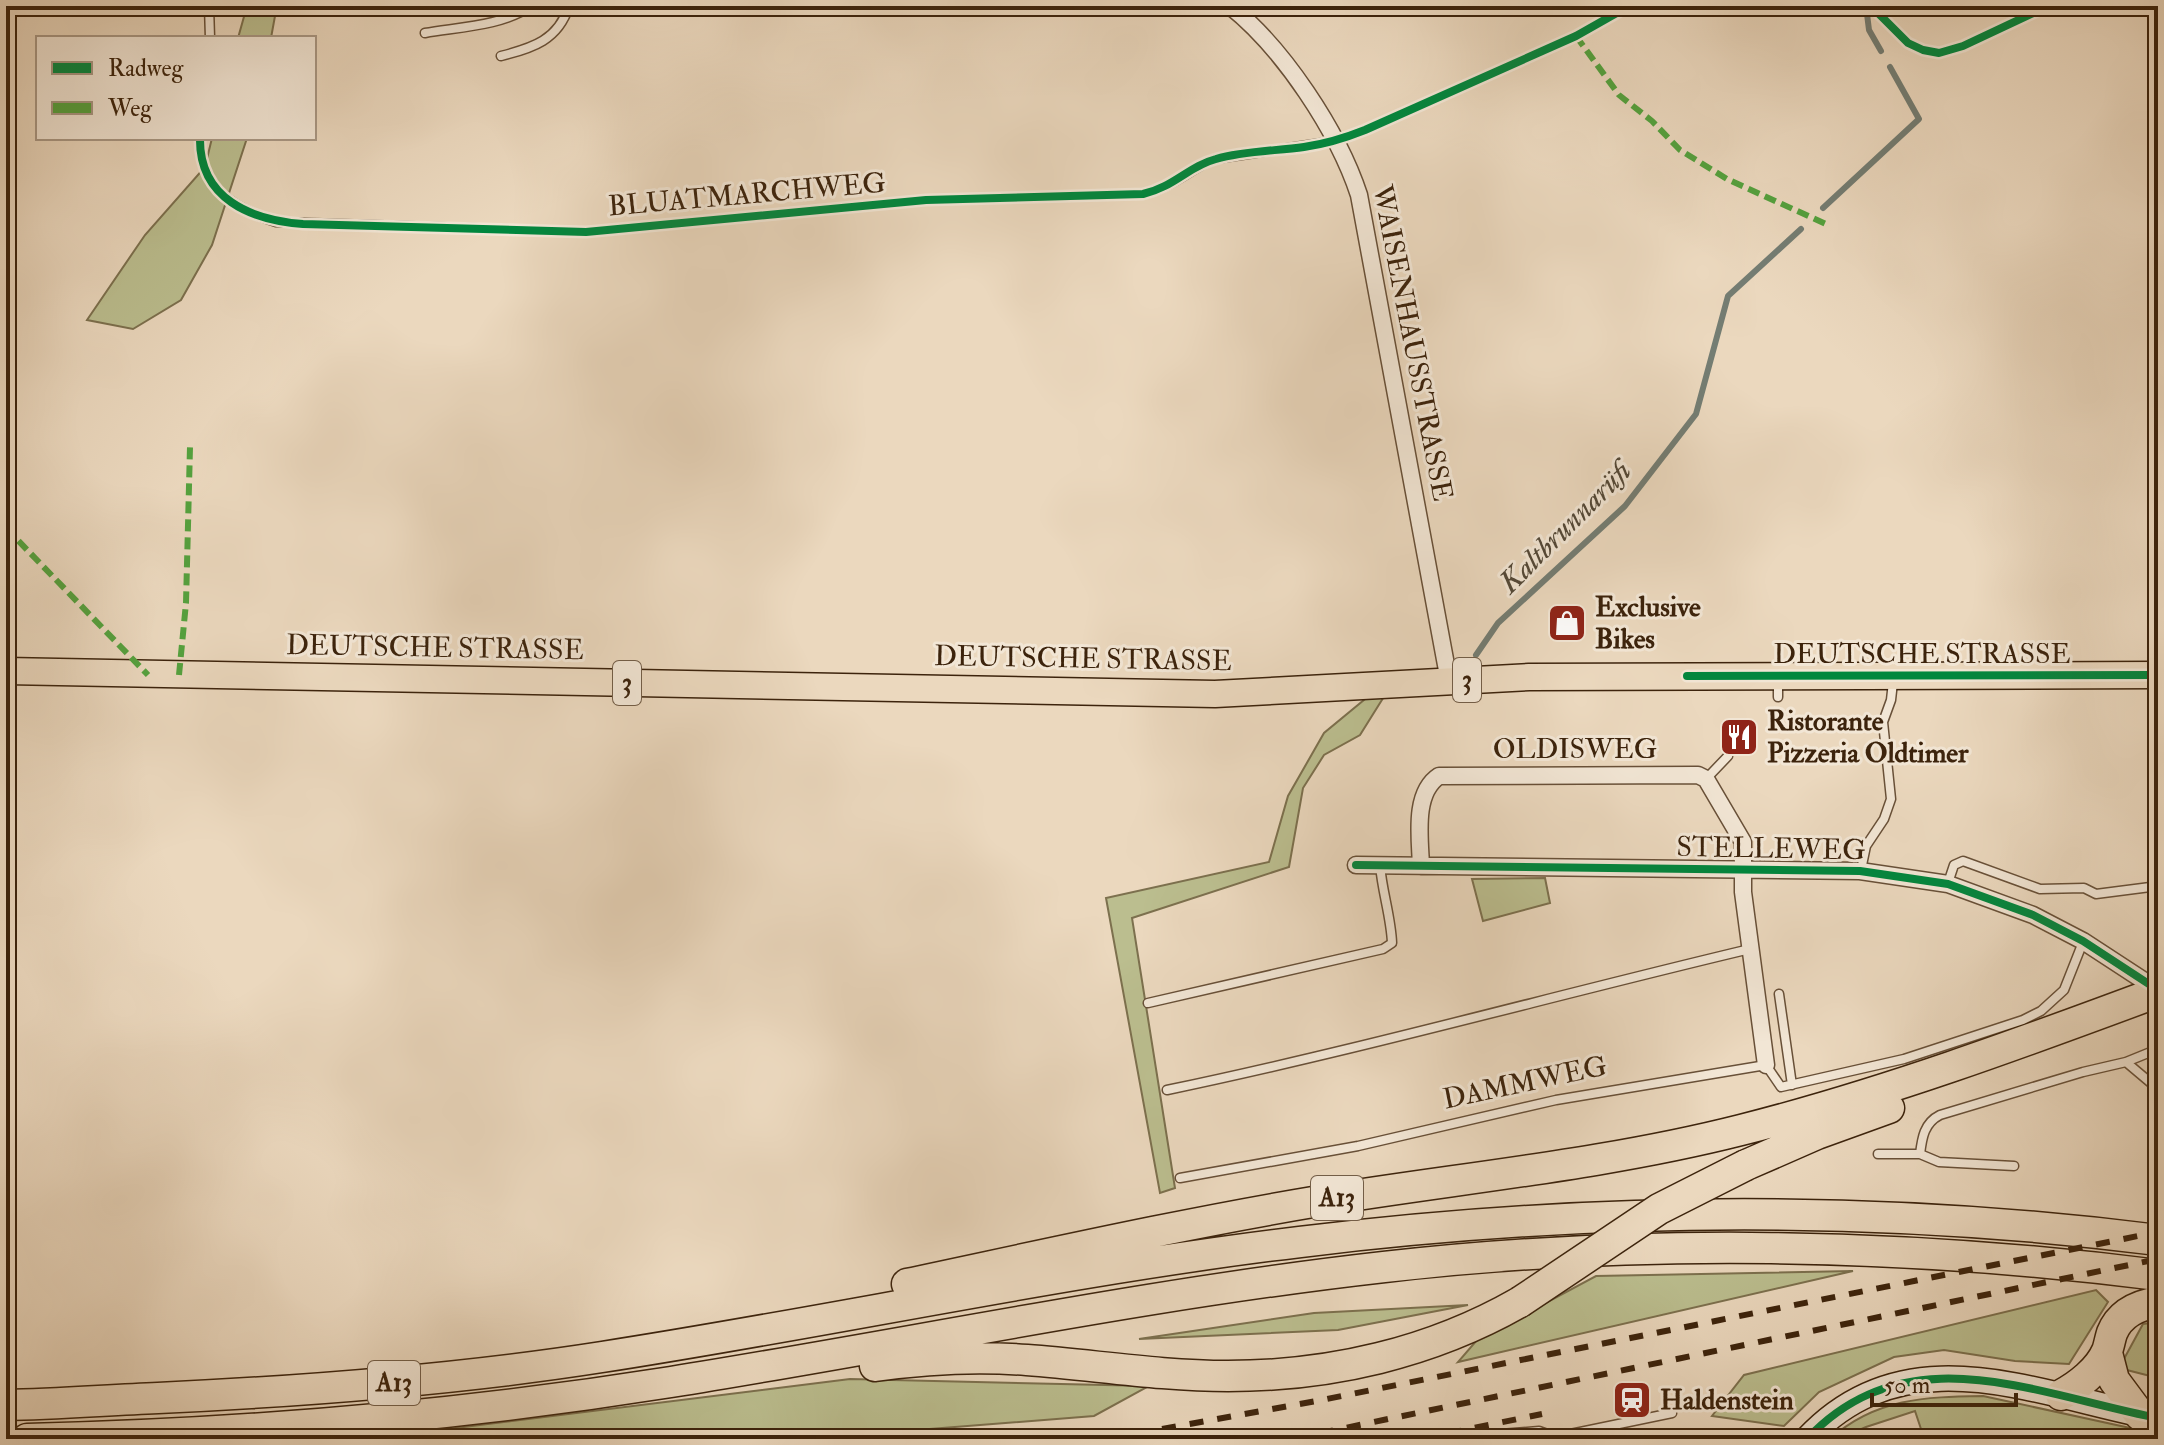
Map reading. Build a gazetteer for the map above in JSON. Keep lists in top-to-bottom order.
{
  "streets": {
    "highway": ["A13"],
    "main road": ["DEUTSCHE STRASSE", "3"],
    "street": ["WAISENHAUSSTRASSE", "OLDISWEG", "STELLEWEG"],
    "lane": ["BLUATMARCHWEG", "DAMMWEG"]
  },
  "crossings": [
    ["BLUATMARCHWEG", "WAISENHAUSSTRASSE"],
    ["WAISENHAUSSTRASSE", "DEUTSCHE STRASSE"],
    ["OLDISWEG", "STELLEWEG"],
    ["STELLEWEG", "A13"]
  ],
  "water": ["Kaltbrunnarüfi"],
  "places": {
    "shop": ["Exclusive Bikes"],
    "restaurant": ["Ristorante Pizzeria Oldtimer"],
    "station": ["Haldenstein"]
  },
  "legend": ["Radweg", "Weg"],
  "scale_bar": "50 m"
}
